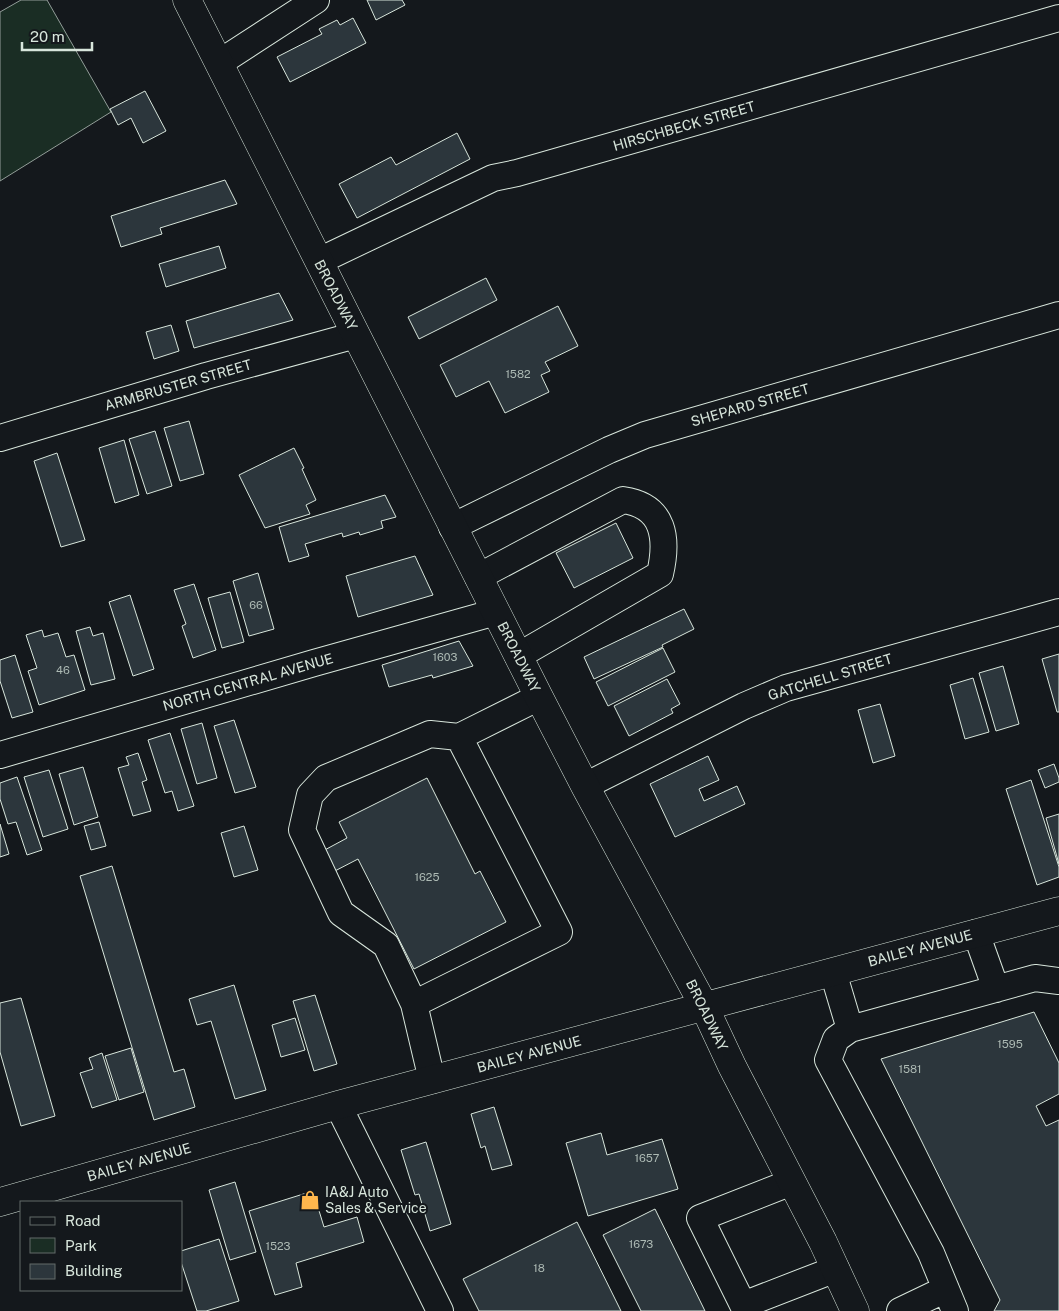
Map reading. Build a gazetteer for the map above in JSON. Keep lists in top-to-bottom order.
{
  "streets": {
    "main road": ["BROADWAY", "BAILEY AVENUE"],
    "street": [
      "HIRSCHBECK STREET",
      "ARMBRUSTER STREET",
      "SHEPARD STREET",
      "GATCHELL STREET",
      "NORTH CENTRAL AVENUE"
    ]
  },
  "crossings": [
    ["HIRSCHBECK STREET", "BROADWAY"],
    ["BROADWAY", "ARMBRUSTER STREET"],
    ["BROADWAY", "SHEPARD STREET"],
    ["BROADWAY", "GATCHELL STREET"],
    ["BROADWAY", "NORTH CENTRAL AVENUE"],
    ["BROADWAY", "BAILEY AVENUE"]
  ],
  "places": {
    "shop": ["IA&J Auto Sales & Service"]
  },
  "house_numbers": [
    "1582",
    "66",
    "1603",
    "46",
    "1625",
    "1595",
    "1581",
    "1657",
    "1673",
    "1523",
    "18"
  ],
  "legend": ["Road", "Park", "Building"],
  "scale_bar": "20 m"
}
